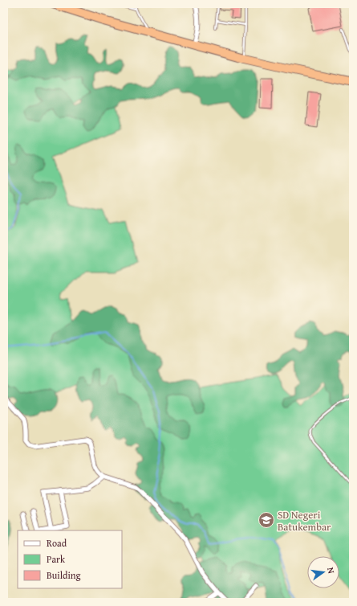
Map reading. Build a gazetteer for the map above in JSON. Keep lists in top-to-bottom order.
{
  "places": {
    "school or university": ["SD Negeri Batukembar"]
  },
  "legend": ["Road", "Park", "Building"],
  "north": "right"
}
